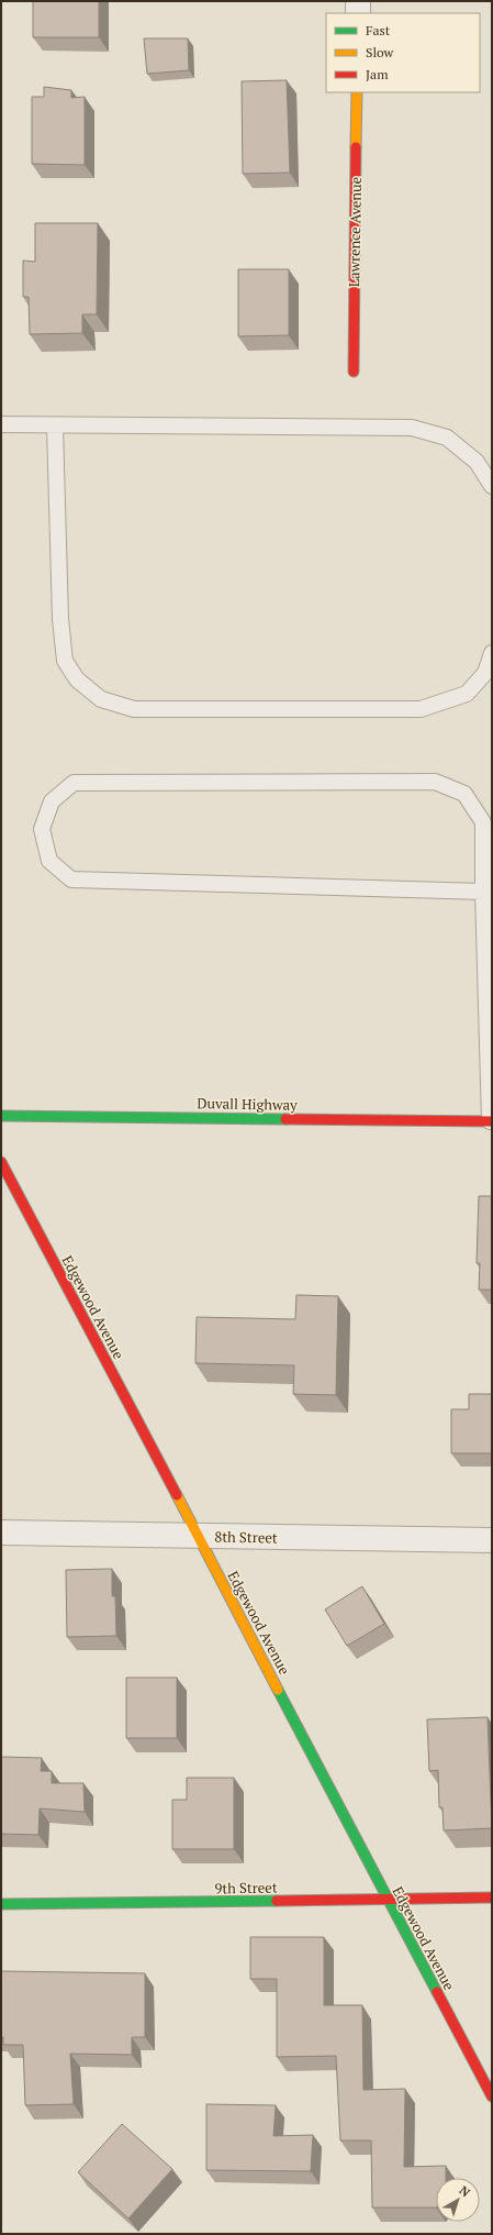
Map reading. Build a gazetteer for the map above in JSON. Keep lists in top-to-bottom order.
{
  "streets": {
    "street": [
      "Lawrence Avenue",
      "Duvall Highway",
      "Edgewood Avenue",
      "8th Street",
      "9th Street"
    ]
  },
  "crossings": [
    ["Edgewood Avenue", "8th Street"],
    ["Edgewood Avenue", "9th Street"]
  ],
  "legend": ["Fast", "Slow", "Jam"],
  "north": "top right"
}
